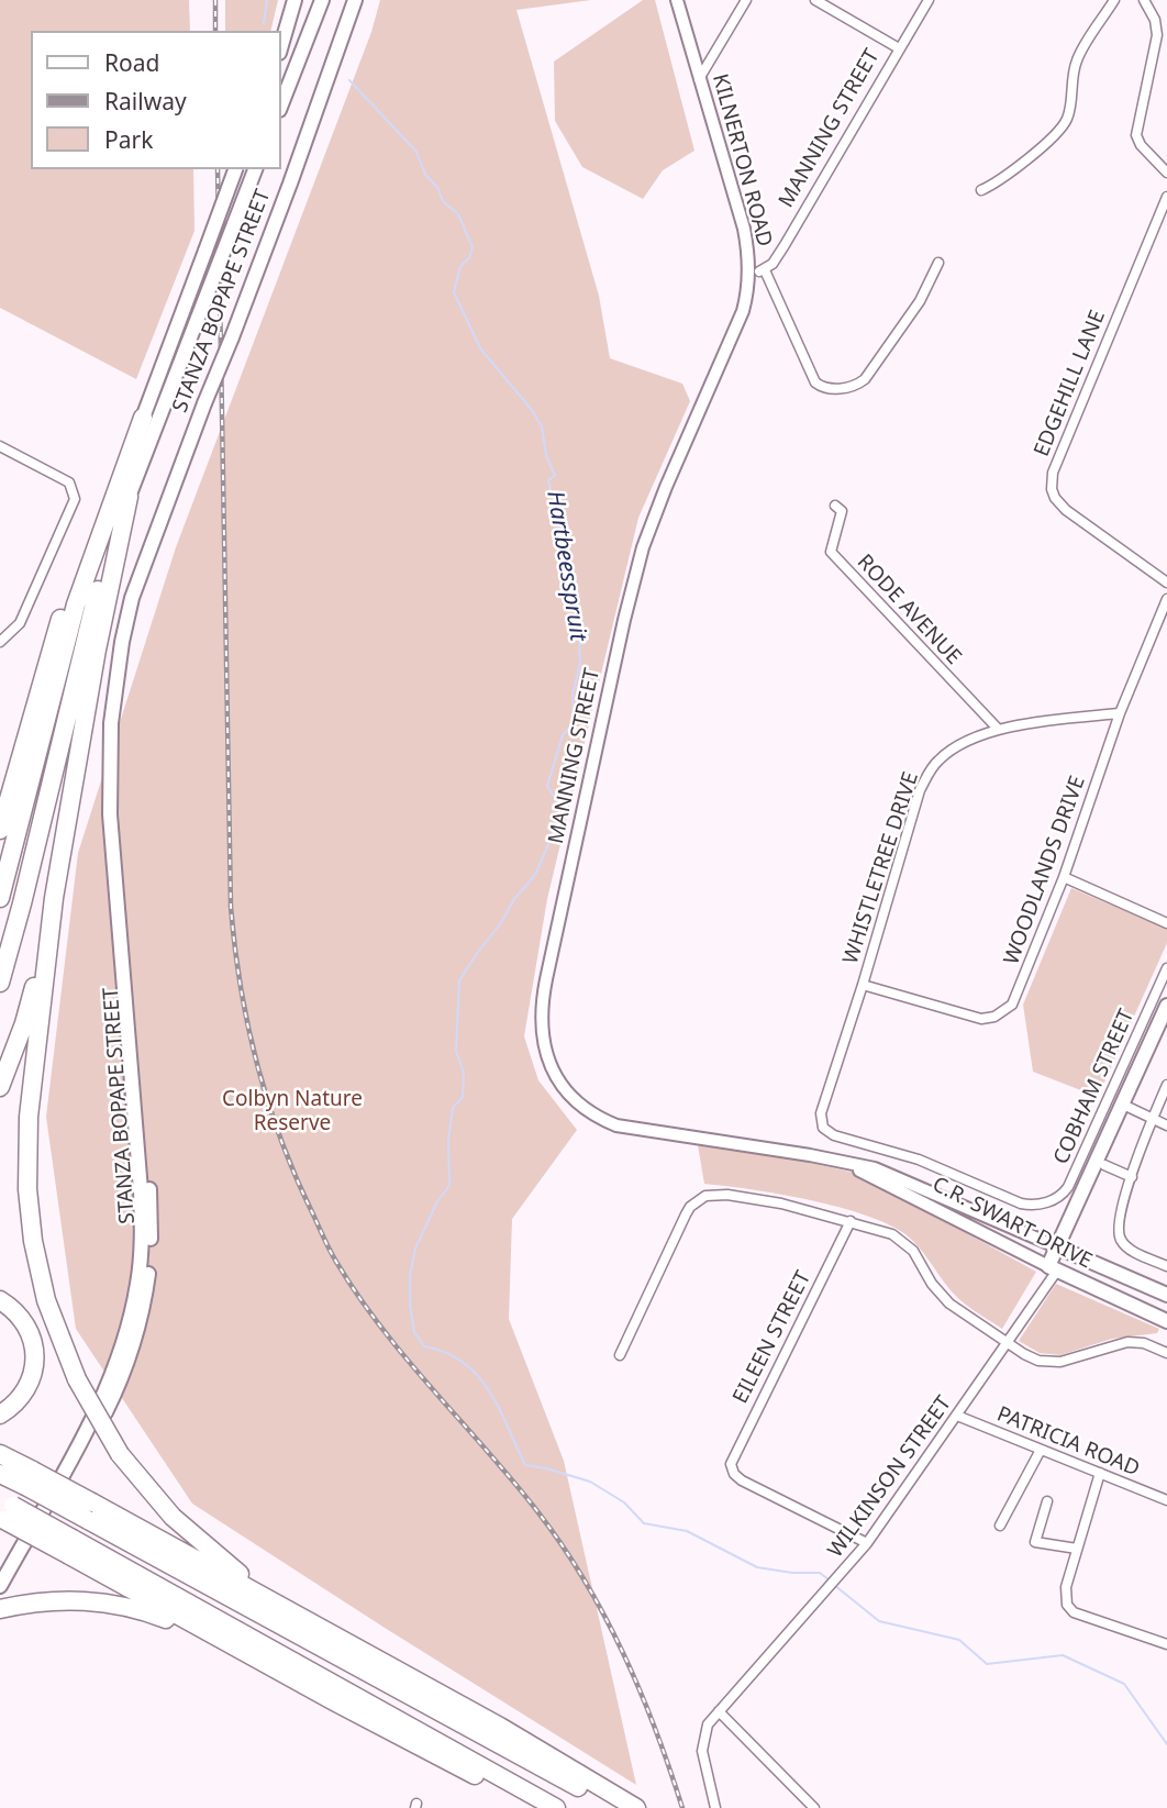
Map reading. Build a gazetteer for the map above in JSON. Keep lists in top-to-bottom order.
{
  "streets": {
    "main road": ["STANZA BOPAPE STREET", "C.R. SWART DRIVE"],
    "street": [
      "MANNING STREET",
      "KILNERTON ROAD",
      "EDGEHILL LANE",
      "RODE AVENUE",
      "WHISTLETREE DRIVE",
      "WOODLANDS DRIVE",
      "COBHAM STREET",
      "EILEEN STREET",
      "PATRICIA ROAD",
      "WILKINSON STREET"
    ]
  },
  "crossings": [
    ["MANNING STREET", "KILNERTON ROAD"],
    ["MANNING STREET", "C.R. SWART DRIVE"],
    ["RODE AVENUE", "WHISTLETREE DRIVE"],
    ["WHISTLETREE DRIVE", "WOODLANDS DRIVE"],
    ["WHISTLETREE DRIVE", "COBHAM STREET"],
    ["C.R. SWART DRIVE", "WILKINSON STREET"],
    ["EILEEN STREET", "WILKINSON STREET"],
    ["PATRICIA ROAD", "WILKINSON STREET"]
  ],
  "water": ["Hartbeesspruit"],
  "parks": ["Colbyn Nature Reserve"],
  "legend": ["Road", "Railway", "Park"]
}
